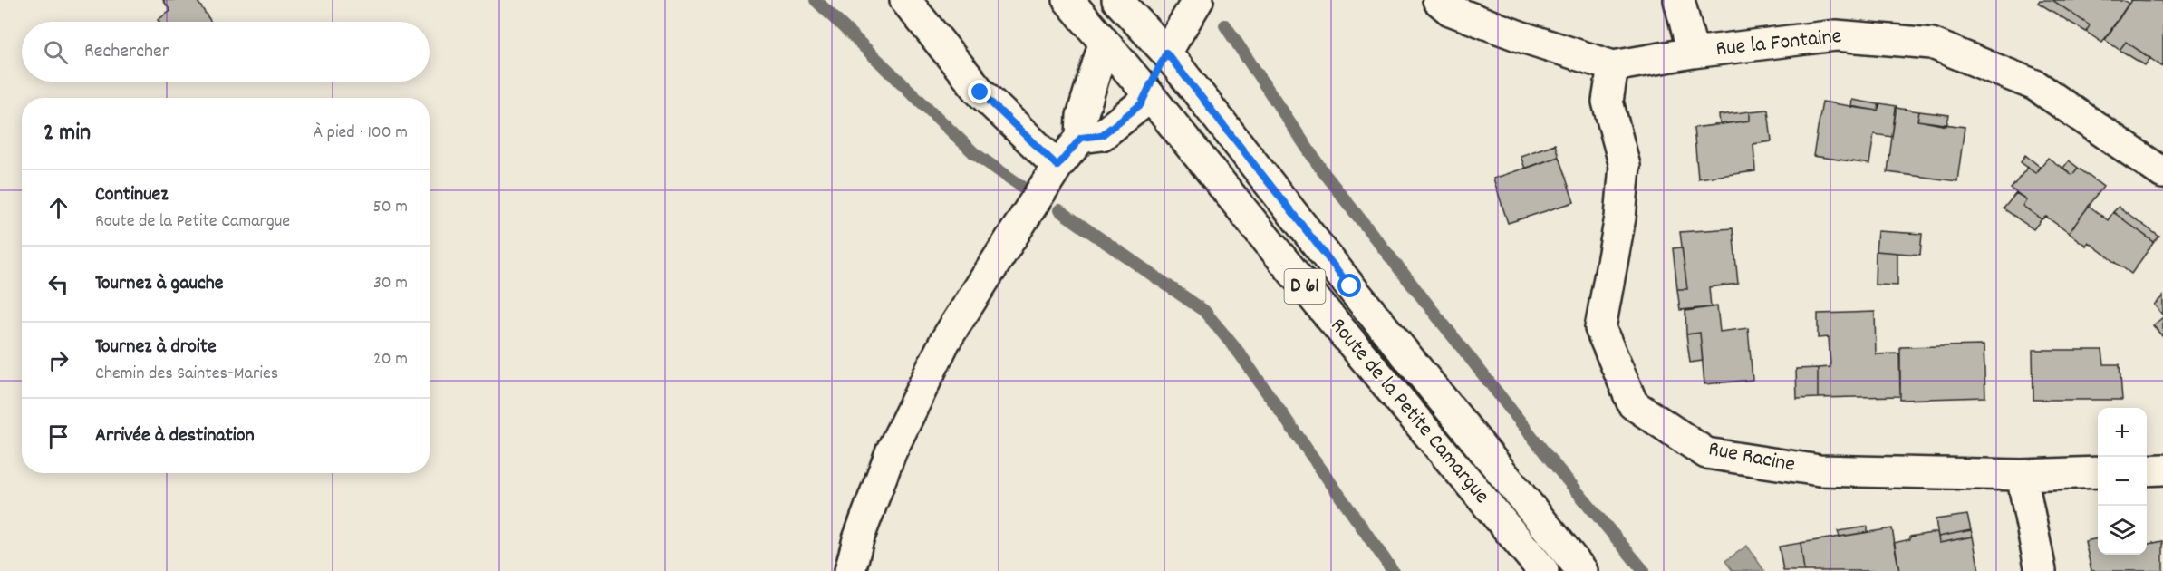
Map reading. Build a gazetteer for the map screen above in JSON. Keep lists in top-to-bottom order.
{
  "streets": {
    "street": [
      "Rue la Fontaine",
      "D 61",
      "Route de la Petite Camargue",
      "Rue Racine"
    ]
  },
  "crossings": [
    ["Rue la Fontaine", "Rue Racine"],
    ["D 61", "Route de la Petite Camargue"]
  ],
  "page": {
    "search": "Rechercher",
    "heading": ["2 min", "À pied · 100 m"],
    "list": [
      ["Continuez", "Route de la Petite Camargue", "50 m"],
      ["Tournez à gauche", "30 m"],
      ["Tournez à droite", "Chemin des Saintes-Maries", "20 m"],
      "Arrivée à destination"
    ],
    "map_buttons": ["+", "−"]
  }
}
